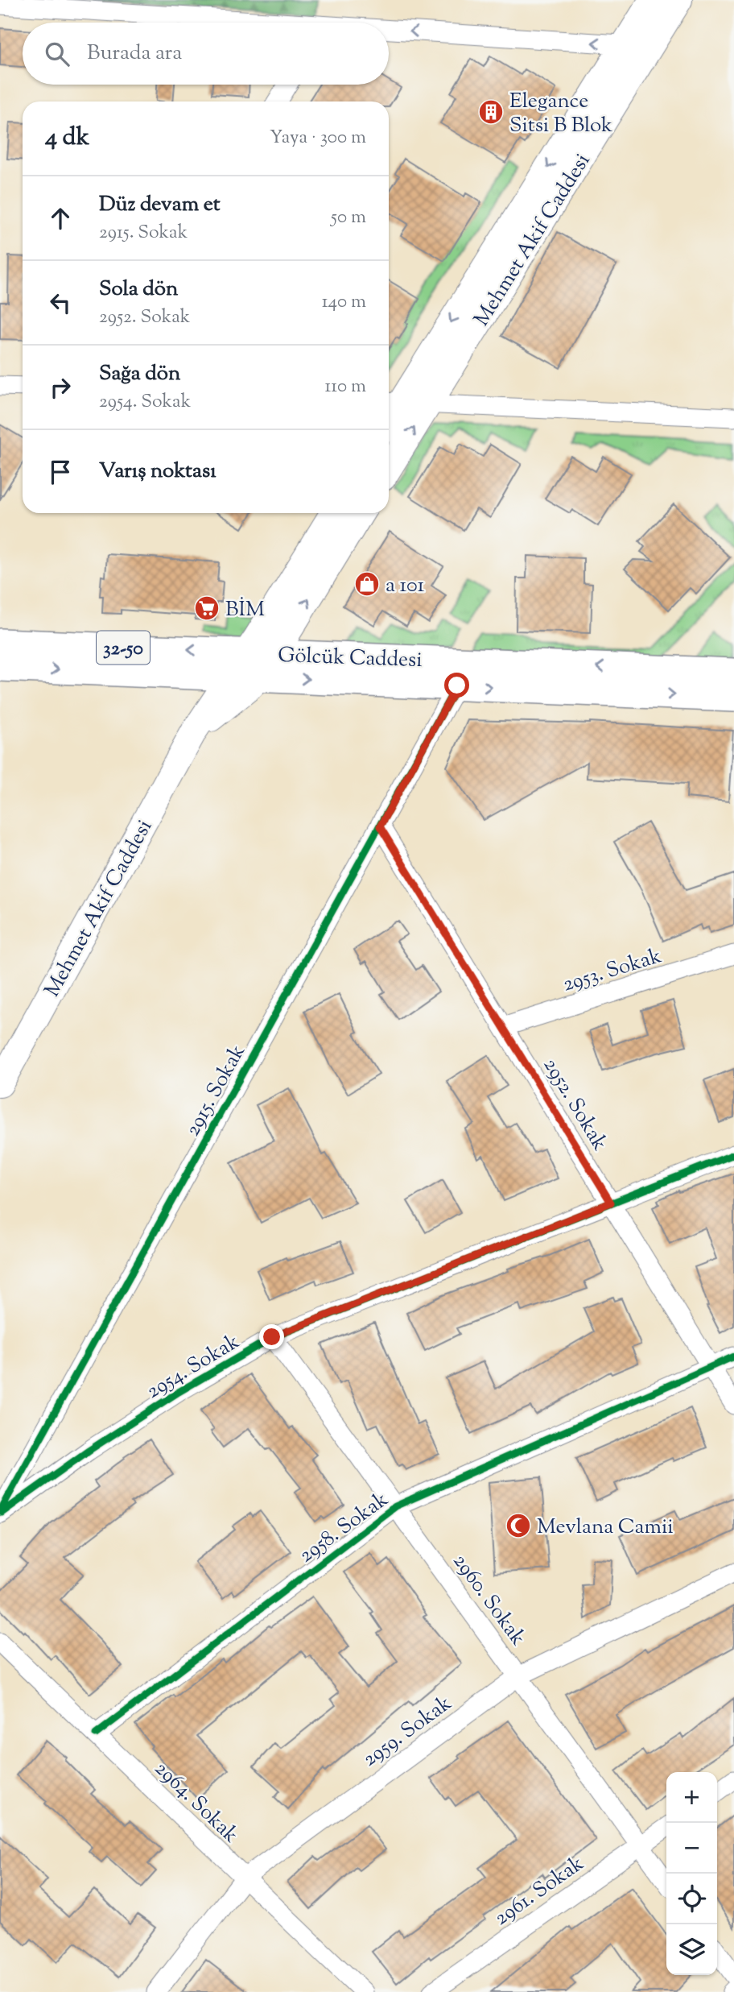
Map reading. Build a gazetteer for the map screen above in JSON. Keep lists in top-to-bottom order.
{
  "streets": {
    "main road": ["32-50", "Gölcük Caddesi"],
    "street": [
      "Mehmet Akif Caddesi",
      "2953. Sokak",
      "2915. Sokak",
      "2952. Sokak",
      "2954. Sokak",
      "2958. Sokak",
      "2960. Sokak",
      "2959. Sokak",
      "2964. Sokak",
      "2961. Sokak"
    ]
  },
  "crossings": [
    ["Mehmet Akif Caddesi", "Gölcük Caddesi"],
    ["Gölcük Caddesi", "2915. Sokak"],
    ["2953. Sokak", "2952. Sokak"],
    ["2915. Sokak", "2952. Sokak"],
    ["2915. Sokak", "2954. Sokak"],
    ["2952. Sokak", "2954. Sokak"],
    ["2952. Sokak", "2958. Sokak"],
    ["2954. Sokak", "2960. Sokak"],
    ["2958. Sokak", "2960. Sokak"],
    ["2958. Sokak", "2964. Sokak"],
    ["2960. Sokak", "2959. Sokak"],
    ["2960. Sokak", "2961. Sokak"],
    ["2959. Sokak", "2964. Sokak"]
  ],
  "places": {
    "building": ["Elegance Sitsi B Blok"],
    "shop": ["a 101"],
    "supermarket": ["BİM"],
    "mosque": ["Mevlana Camii"]
  },
  "page": {
    "search": "Burada ara",
    "heading": ["4 dk", "Yaya · 300 m"],
    "list": [
      ["Düz devam et", "2915. Sokak", "50 m"],
      ["Sola dön", "2952. Sokak", "140 m"],
      ["Sağa dön", "2954. Sokak", "110 m"],
      "Varış noktası"
    ],
    "map_buttons": ["+", "−"]
  }
}
